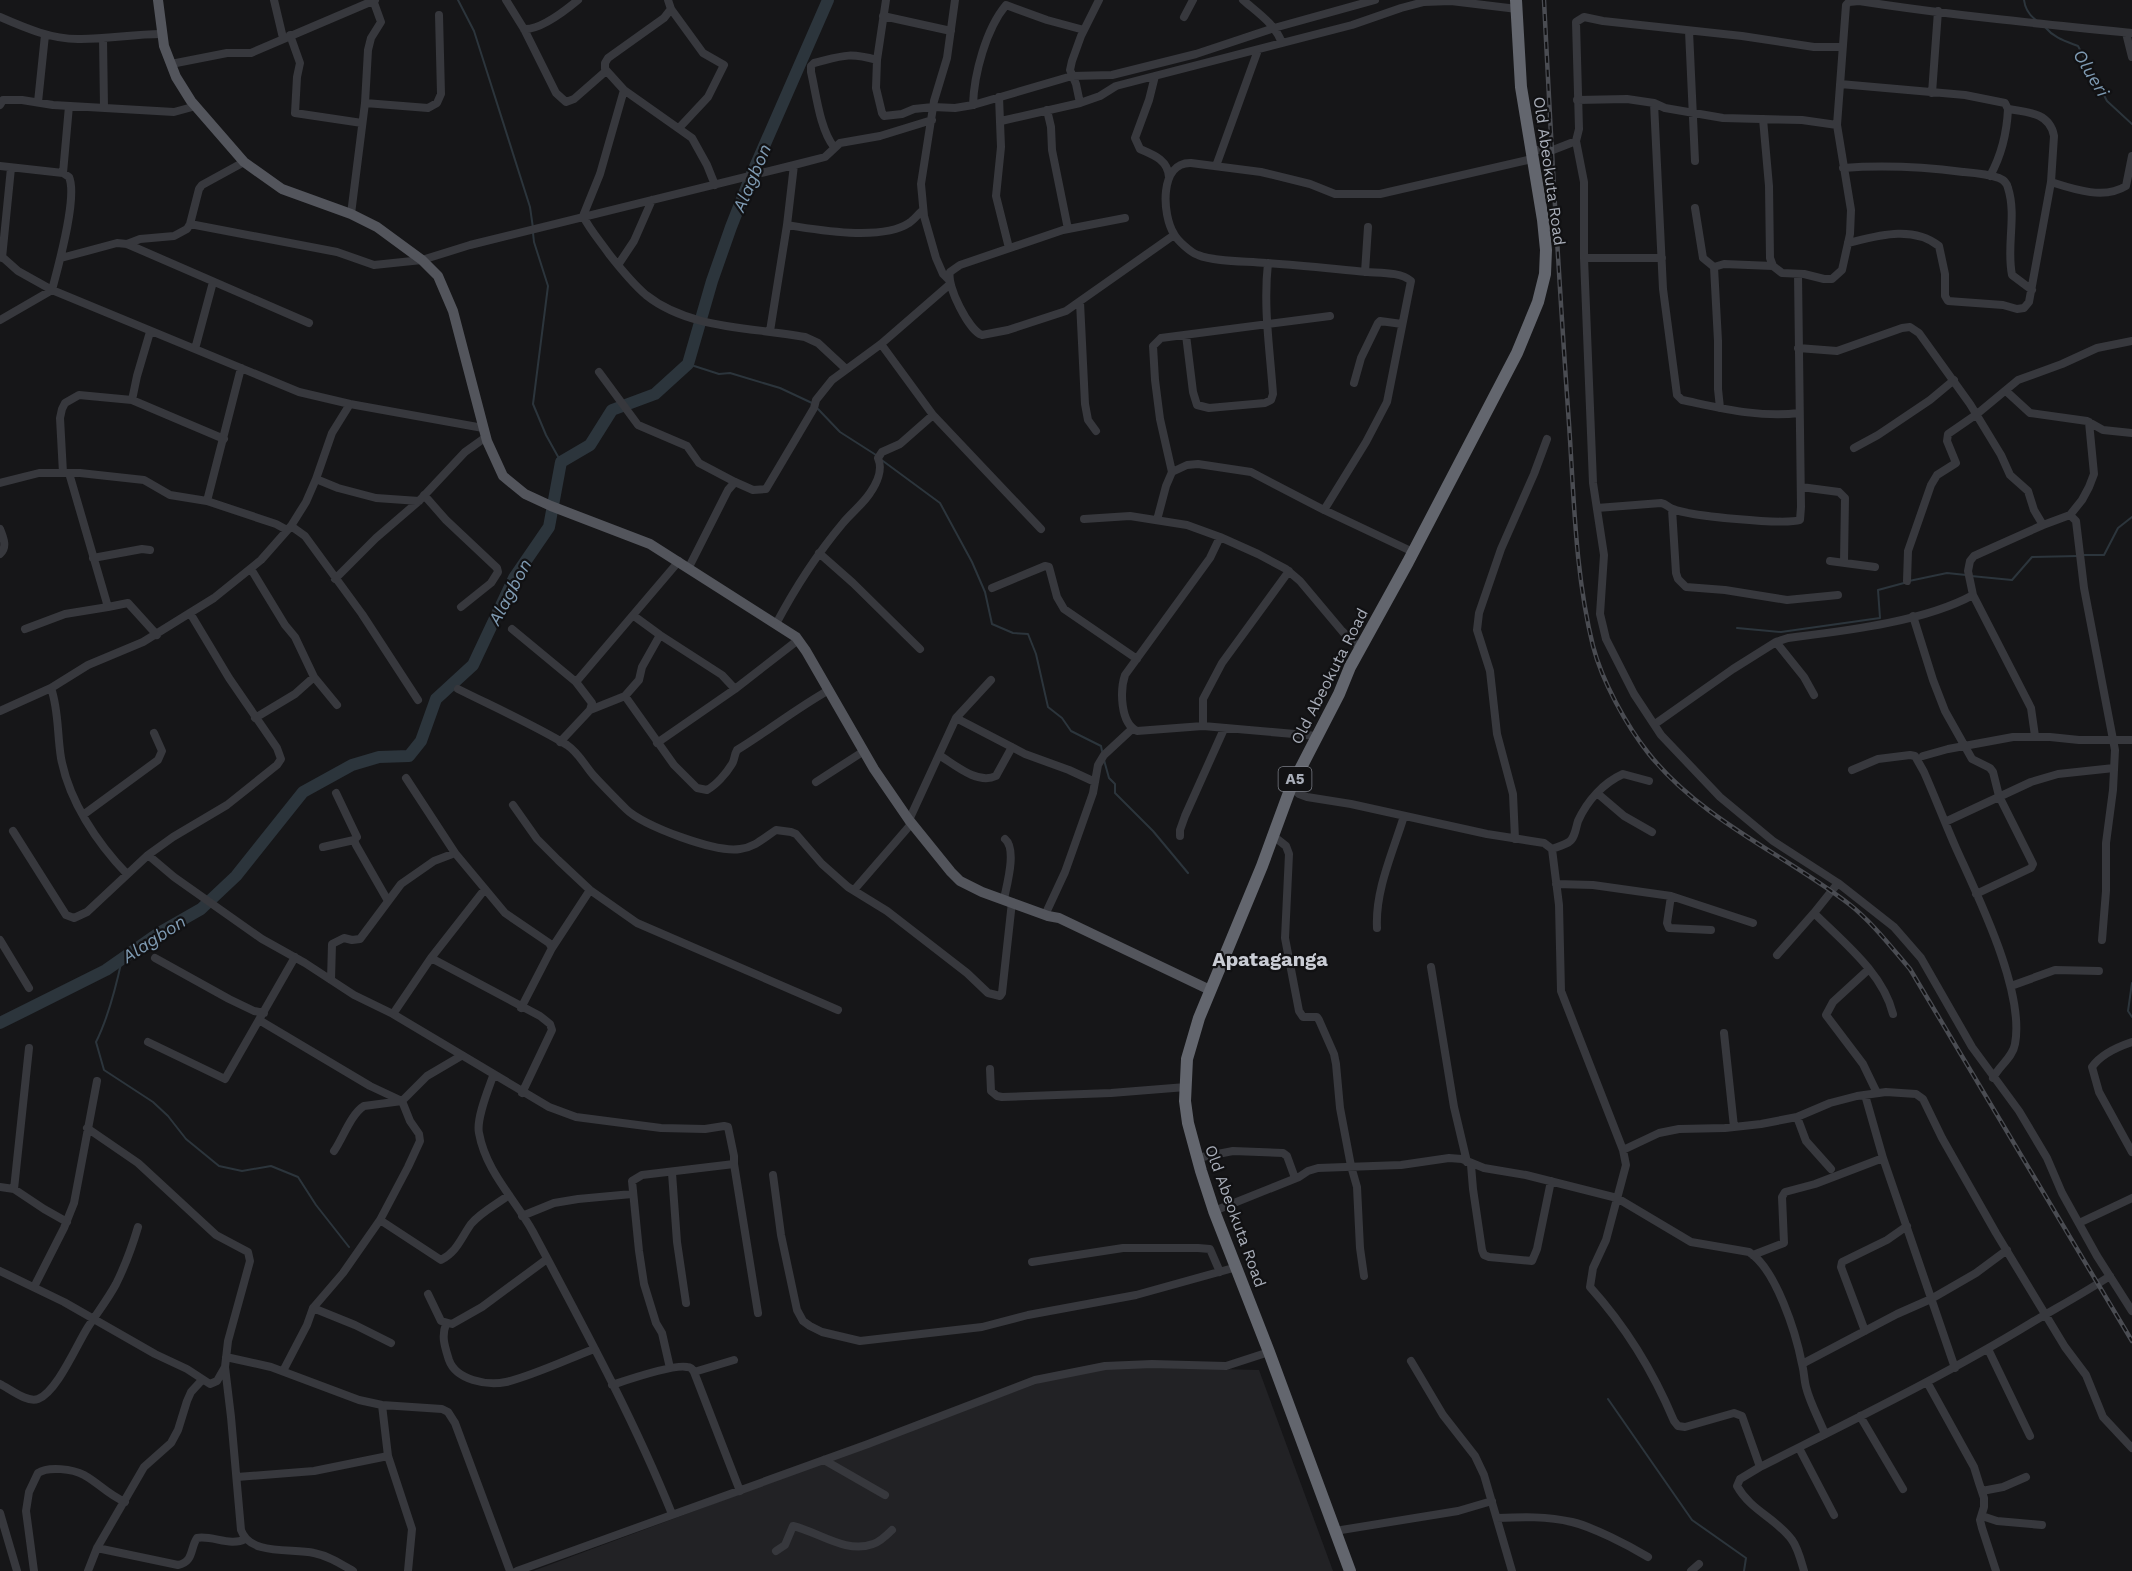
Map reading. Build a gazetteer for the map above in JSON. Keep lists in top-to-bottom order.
{
  "streets": {
    "highway": ["Old Abeokuta Road", "A5"]
  },
  "districts": ["Apataganga"],
  "water": ["Olueri", "Alagbon"]
}
